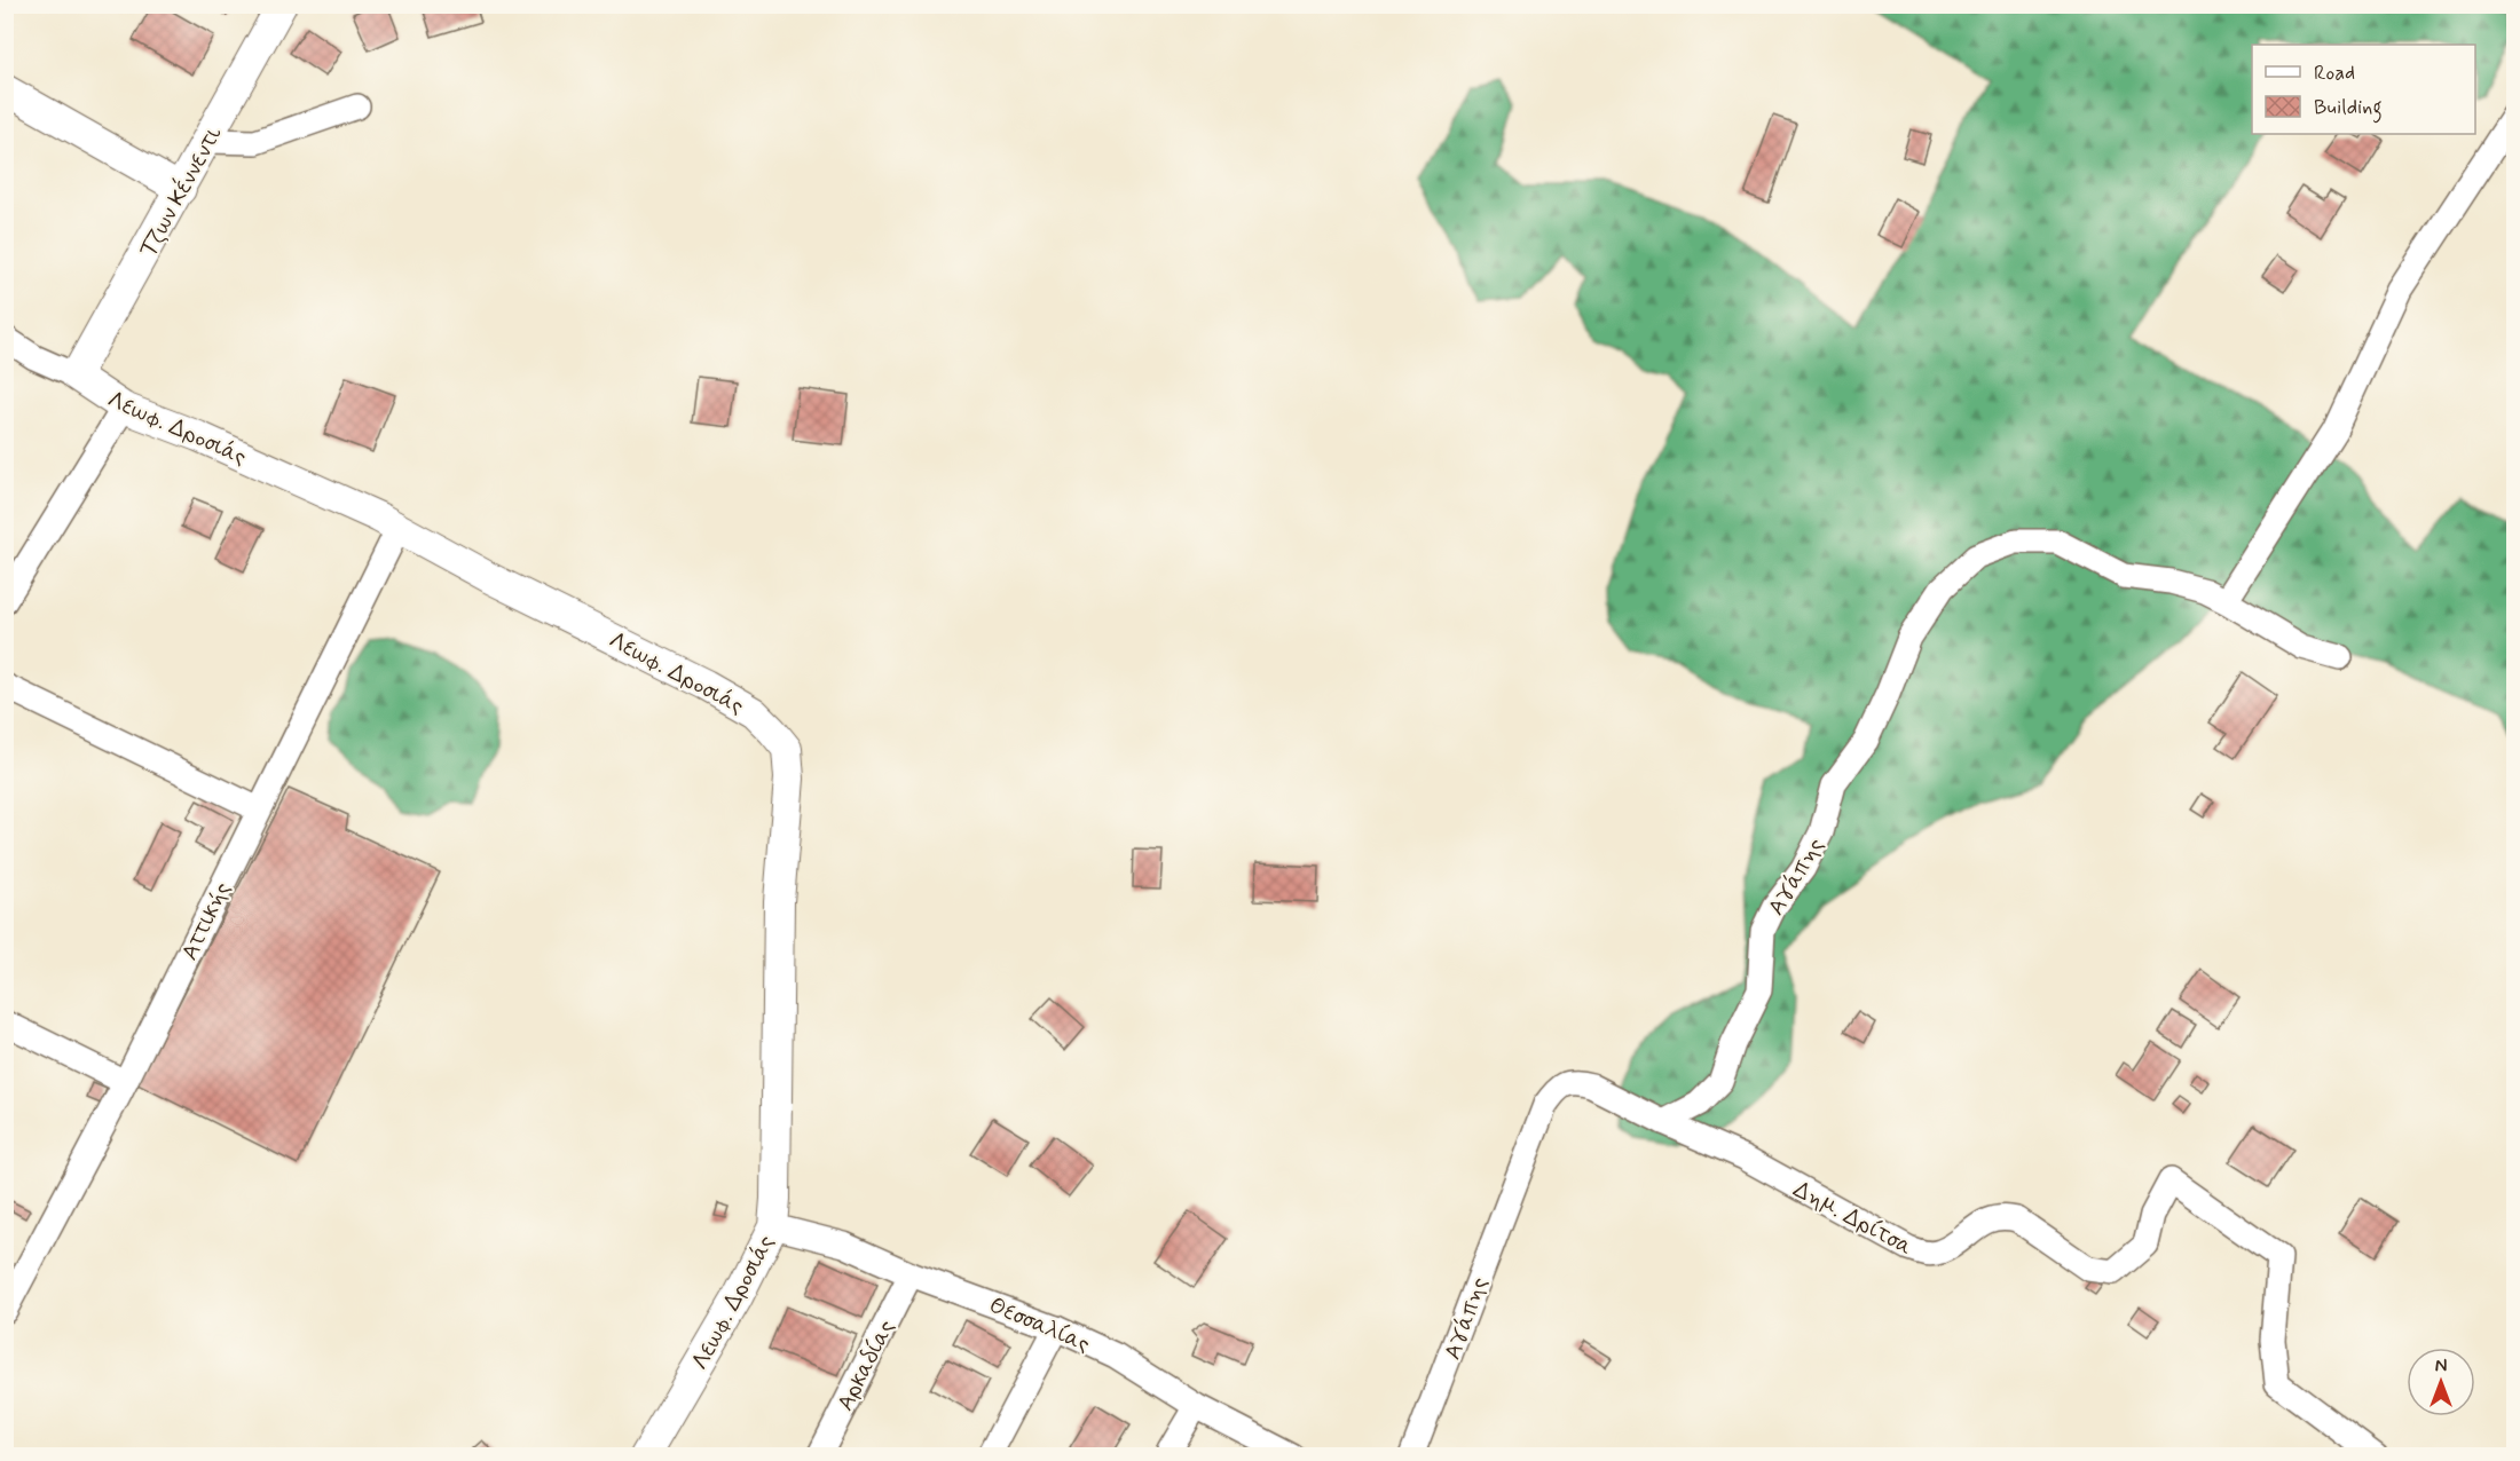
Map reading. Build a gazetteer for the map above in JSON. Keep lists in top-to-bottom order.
{
  "streets": {
    "street": [
      "Τζων Κέννεντι",
      "Λεωφ. Δροσιάς",
      "Αγάπης",
      "Αττικής",
      "Δημ. Δρίτσα",
      "Θεσσαλίας",
      "Αρκαδίας"
    ]
  },
  "crossings": [
    ["Τζων Κέννεντι", "Λεωφ. Δροσιάς"],
    ["Λεωφ. Δροσιάς", "Αττικής"],
    ["Λεωφ. Δροσιάς", "Θεσσαλίας"],
    ["Αγάπης", "Δημ. Δρίτσα"],
    ["Θεσσαλίας", "Αρκαδίας"]
  ],
  "legend": ["Road", "Building"],
  "north": "top"
}
